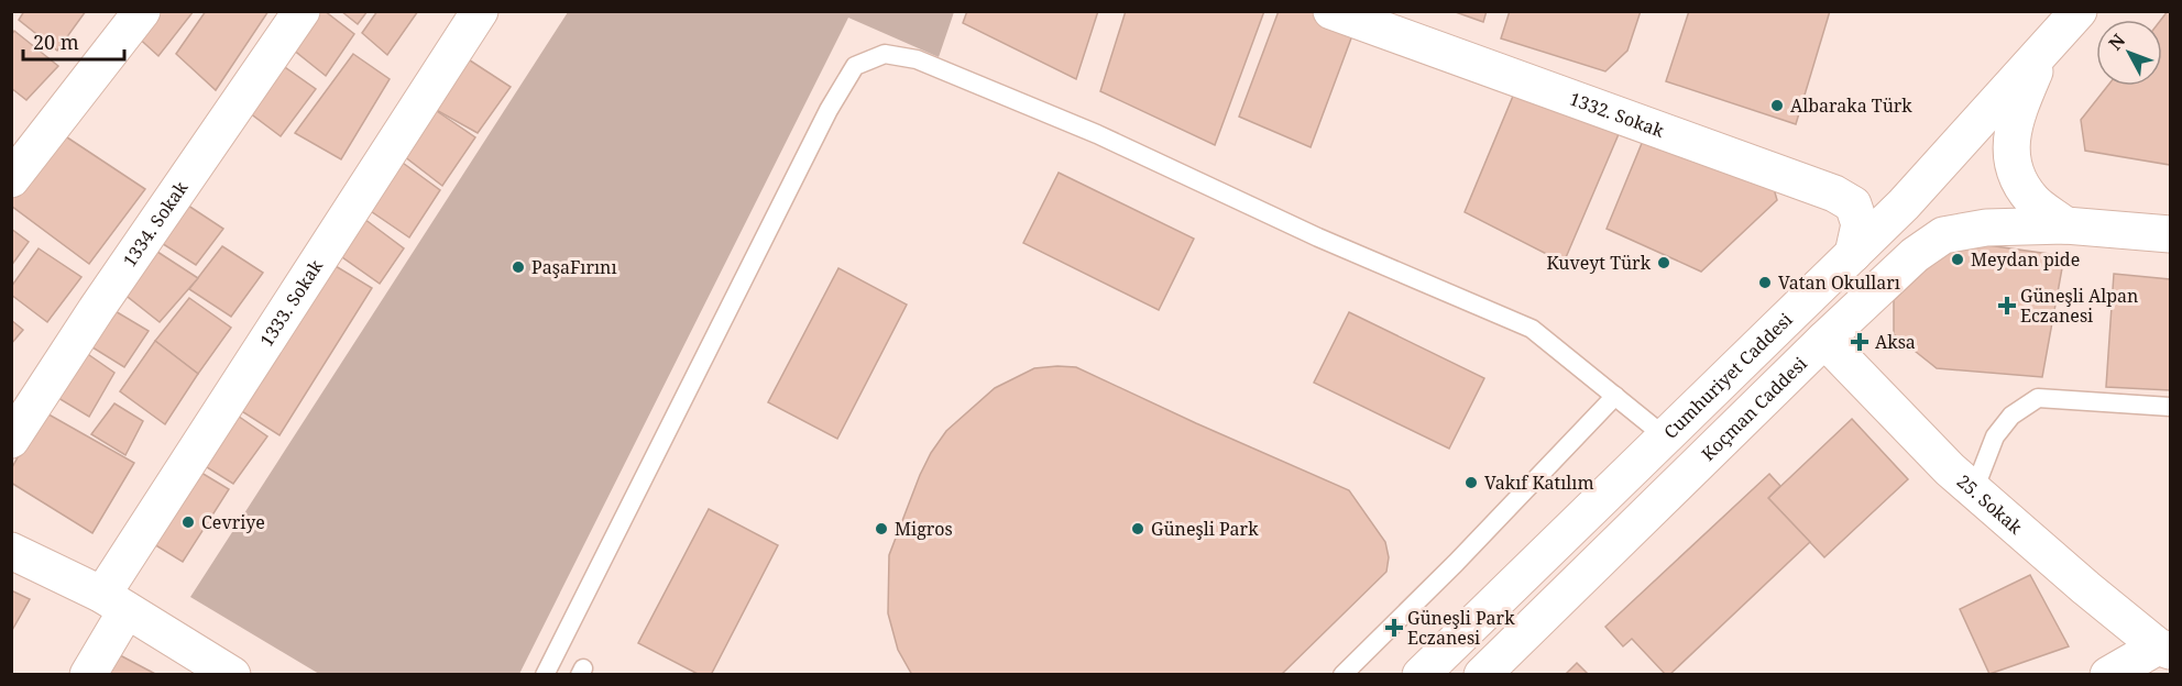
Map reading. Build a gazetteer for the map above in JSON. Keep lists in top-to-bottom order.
{
  "streets": {
    "street": [
      "1332. Sokak",
      "1334. Sokak",
      "1333. Sokak",
      "Cumhuriyet Caddesi",
      "Koçman Caddesi",
      "25. Sokak"
    ]
  },
  "crossings": [
    ["1332. Sokak", "Cumhuriyet Caddesi"],
    ["Koçman Caddesi", "25. Sokak"]
  ],
  "places": {
    "other": [
      "Albaraka Türk",
      "Meydan pide",
      "Kuveyt Türk",
      "PaşaFırını",
      "Vatan Okulları",
      "Vakıf Katılım",
      "Cevriye",
      "Migros",
      "Güneşli Park"
    ],
    "health": ["Güneşli Alpan Eczanesi", "Aksa", "Güneşli Park Eczanesi"]
  },
  "scale_bar": "20 m",
  "north": "top left"
}
